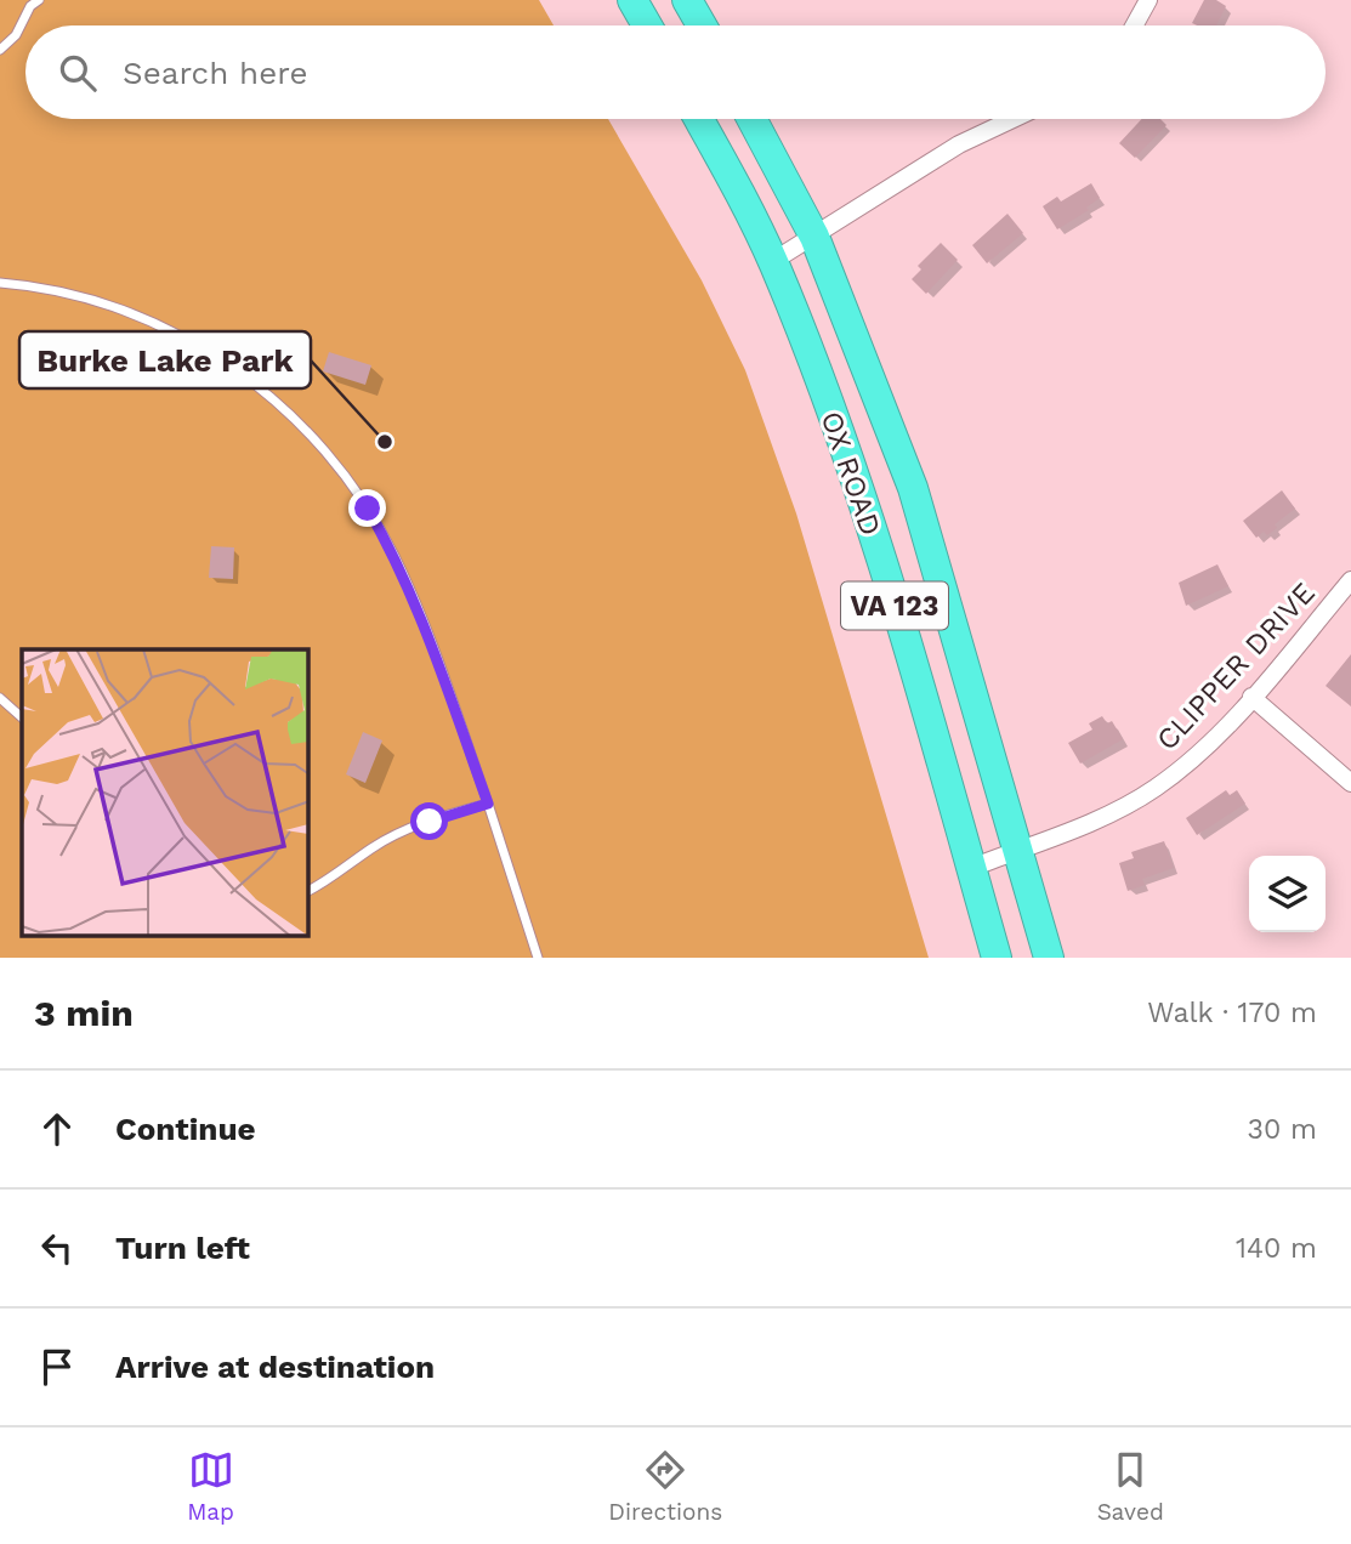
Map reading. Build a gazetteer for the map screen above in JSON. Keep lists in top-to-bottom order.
{
  "streets": {
    "highway": ["OX ROAD", "VA 123"],
    "street": ["CLIPPER DRIVE"]
  },
  "crossings": [
    ["OX ROAD", "CLIPPER DRIVE"]
  ],
  "places": ["Burke Lake Park"],
  "page": {
    "search": "Search here",
    "heading": ["3 min", "Walk · 170 m"],
    "list": [
      ["Continue", "30 m"],
      ["Turn left", "140 m"],
      "Arrive at destination"
    ],
    "nav": ["Map", "Directions", "Saved"]
  }
}
